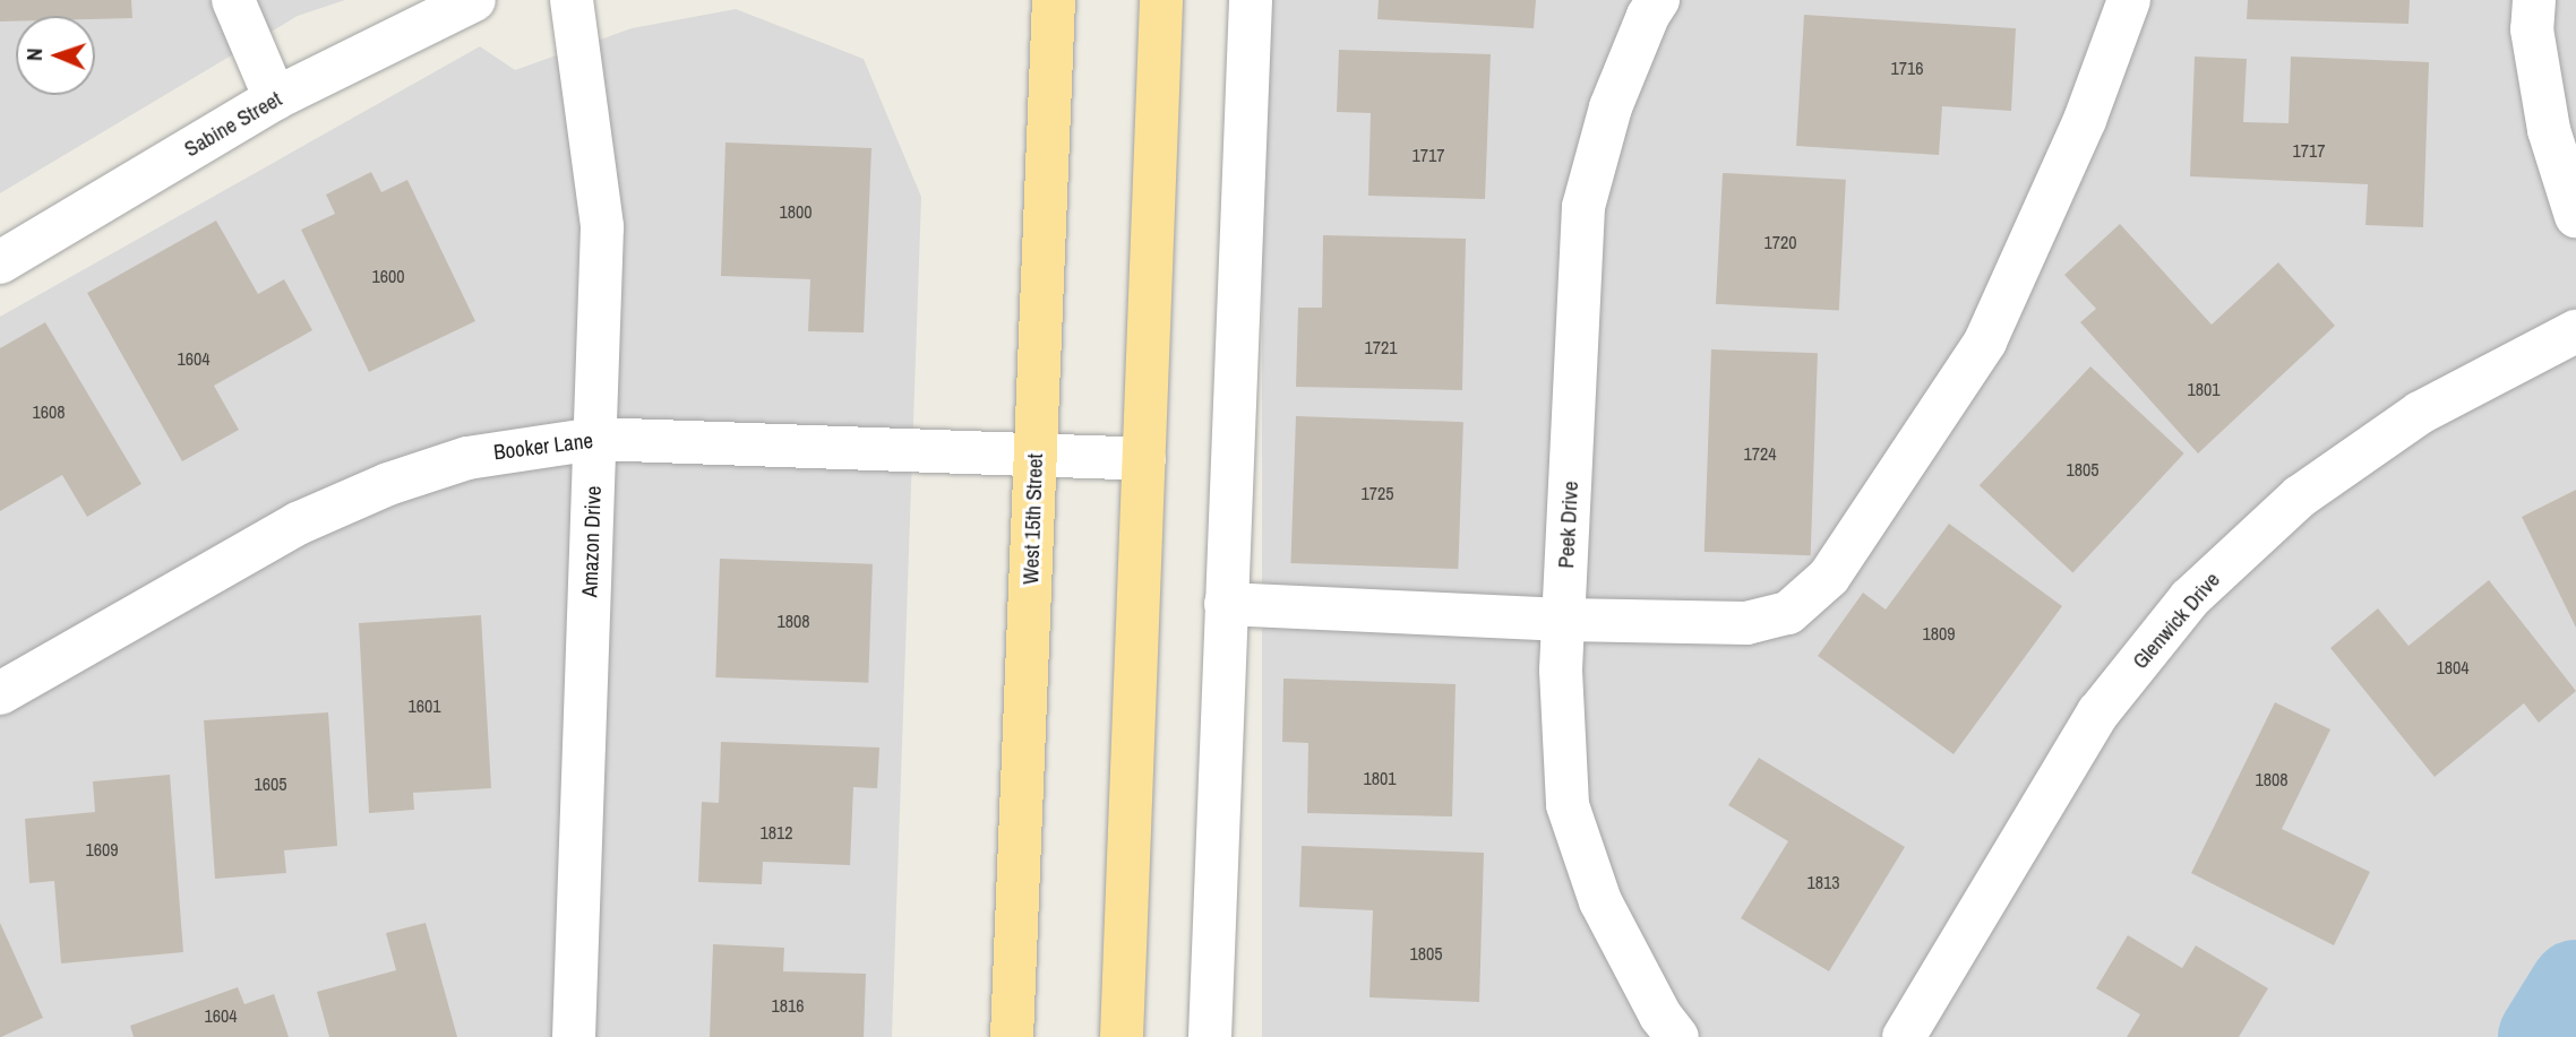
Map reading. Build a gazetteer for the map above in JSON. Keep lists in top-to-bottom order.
{
  "streets": {
    "main road": ["West 15th Street"],
    "street": [
      "Sabine Street",
      "Booker Lane",
      "Peek Drive",
      "Amazon Drive",
      "Glenwick Drive"
    ]
  },
  "crossings": [
    ["Booker Lane", "West 15th Street"],
    ["Booker Lane", "Amazon Drive"]
  ],
  "house_numbers": [
    "1716",
    "1717",
    "1717",
    "1800",
    "1720",
    "1600",
    "1721",
    "1604",
    "1801",
    "1608",
    "1724",
    "1805",
    "1725",
    "1808",
    "1809",
    "1804",
    "1601",
    "1801",
    "1808",
    "1605",
    "1812",
    "1609",
    "1813",
    "1805",
    "1816",
    "1604"
  ],
  "north": "left"
}
